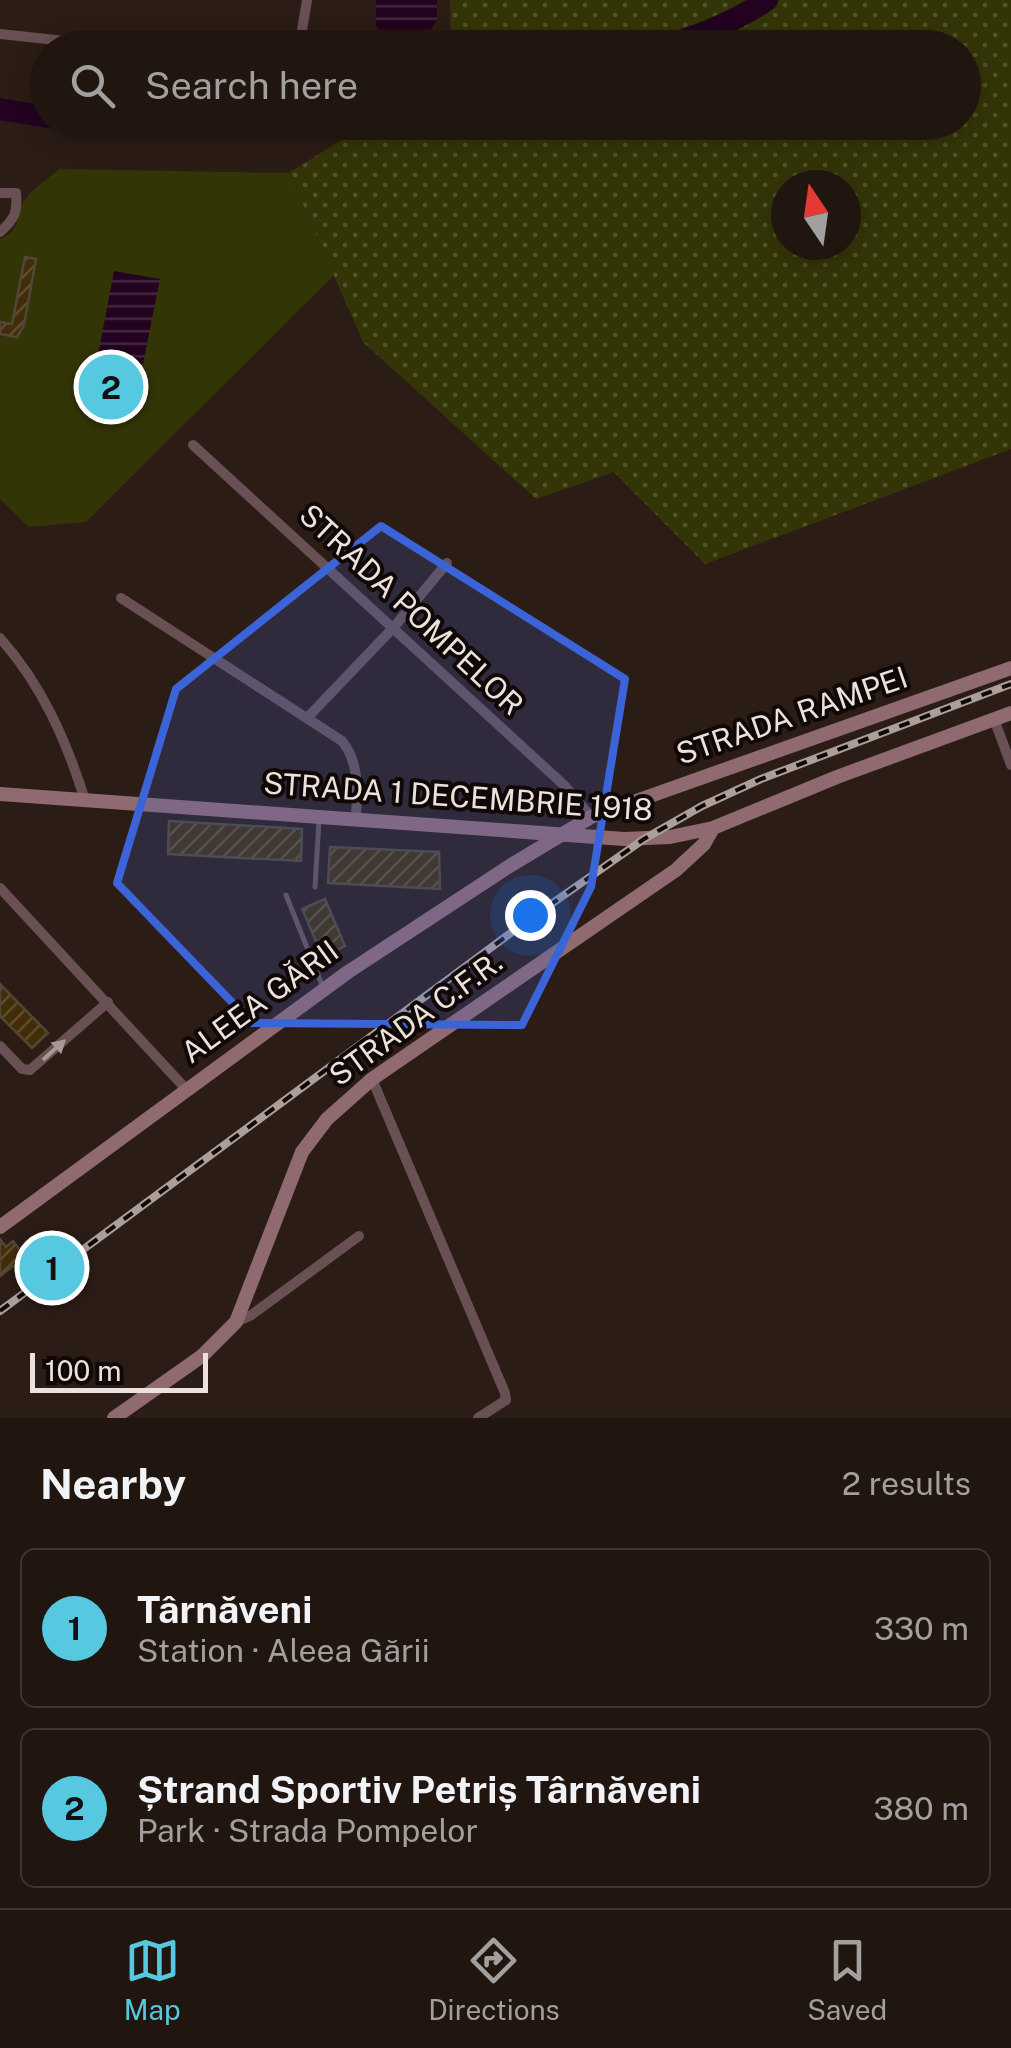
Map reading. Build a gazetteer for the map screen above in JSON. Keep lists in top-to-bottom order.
{
  "streets": {
    "street": [
      "STRADA POMPELOR",
      "STRADA RAMPEI",
      "STRADA 1 DECEMBRIE 1918",
      "ALEEA GĂRII",
      "STRADA C.F.R."
    ]
  },
  "crossings": [
    ["STRADA POMPELOR", "STRADA RAMPEI"],
    ["STRADA RAMPEI", "STRADA 1 DECEMBRIE 1918"],
    ["STRADA RAMPEI", "ALEEA GĂRII"],
    ["STRADA 1 DECEMBRIE 1918", "ALEEA GĂRII"],
    ["STRADA 1 DECEMBRIE 1918", "STRADA C.F.R."]
  ],
  "scale_bar": "100 m",
  "north": "top",
  "page": {
    "search": "Search here",
    "pins": ["2", "1"],
    "scale": "100 m",
    "heading": ["Nearby", "2 results"],
    "list": [
      {
        "mark": "1",
        "name": "Târnăveni",
        "note": "Station · Aleea Gării",
        "value": "330 m"
      },
      {
        "mark": "2",
        "name": "Ștrand Sportiv Petriș Târnăveni",
        "note": "Park · Strada Pompelor",
        "value": "380 m"
      }
    ],
    "nav": ["Map", "Directions", "Saved"]
  }
}
